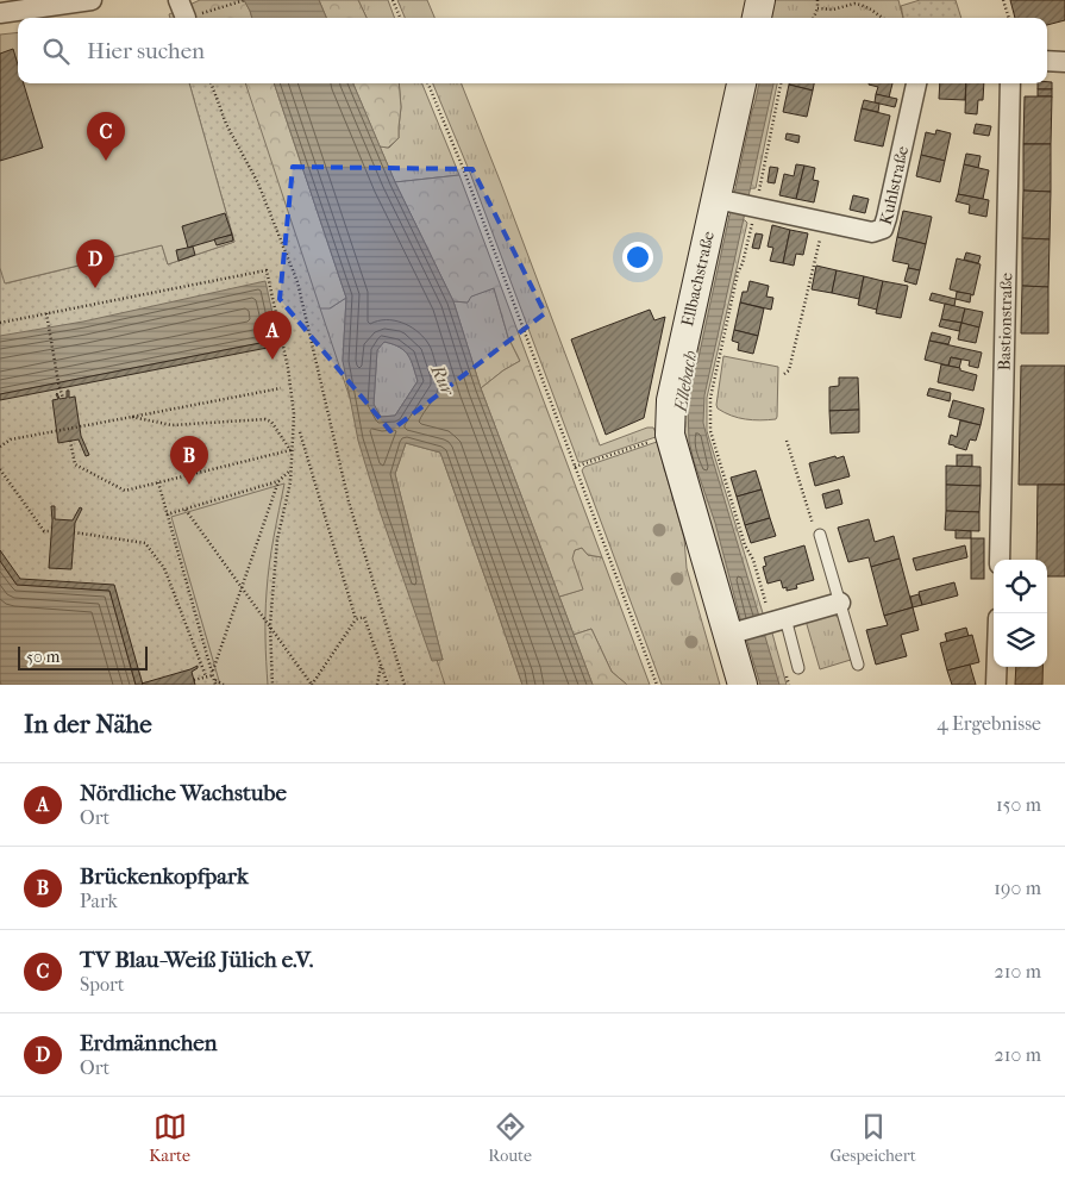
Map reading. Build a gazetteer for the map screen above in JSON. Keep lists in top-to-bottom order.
{
  "streets": {
    "main road": ["Ellbachstraße"],
    "street": ["Kuhlstraße", "Bastionstraße"]
  },
  "crossings": [
    ["Kuhlstraße", "Ellbachstraße"]
  ],
  "water": ["Rur", "Ellebach"],
  "scale_bar": "50 m",
  "page": {
    "search": "Hier suchen",
    "pins": [
      "C",
      "D",
      "A",
      "B"
    ],
    "scale": "50 m",
    "heading": ["In der Nähe", "4 Ergebnisse"],
    "list": [
      {
        "mark": "A",
        "name": "Nördliche Wachstube",
        "note": "Ort",
        "value": "150 m"
      },
      {
        "mark": "B",
        "name": "Brückenkopfpark",
        "note": "Park",
        "value": "190 m"
      },
      {
        "mark": "C",
        "name": "TV Blau-Weiß Jülich e.V.",
        "note": "Sport",
        "value": "210 m"
      },
      {
        "mark": "D",
        "name": "Erdmännchen",
        "note": "Ort",
        "value": "210 m"
      }
    ],
    "nav": ["Karte", "Route", "Gespeichert"]
  }
}
